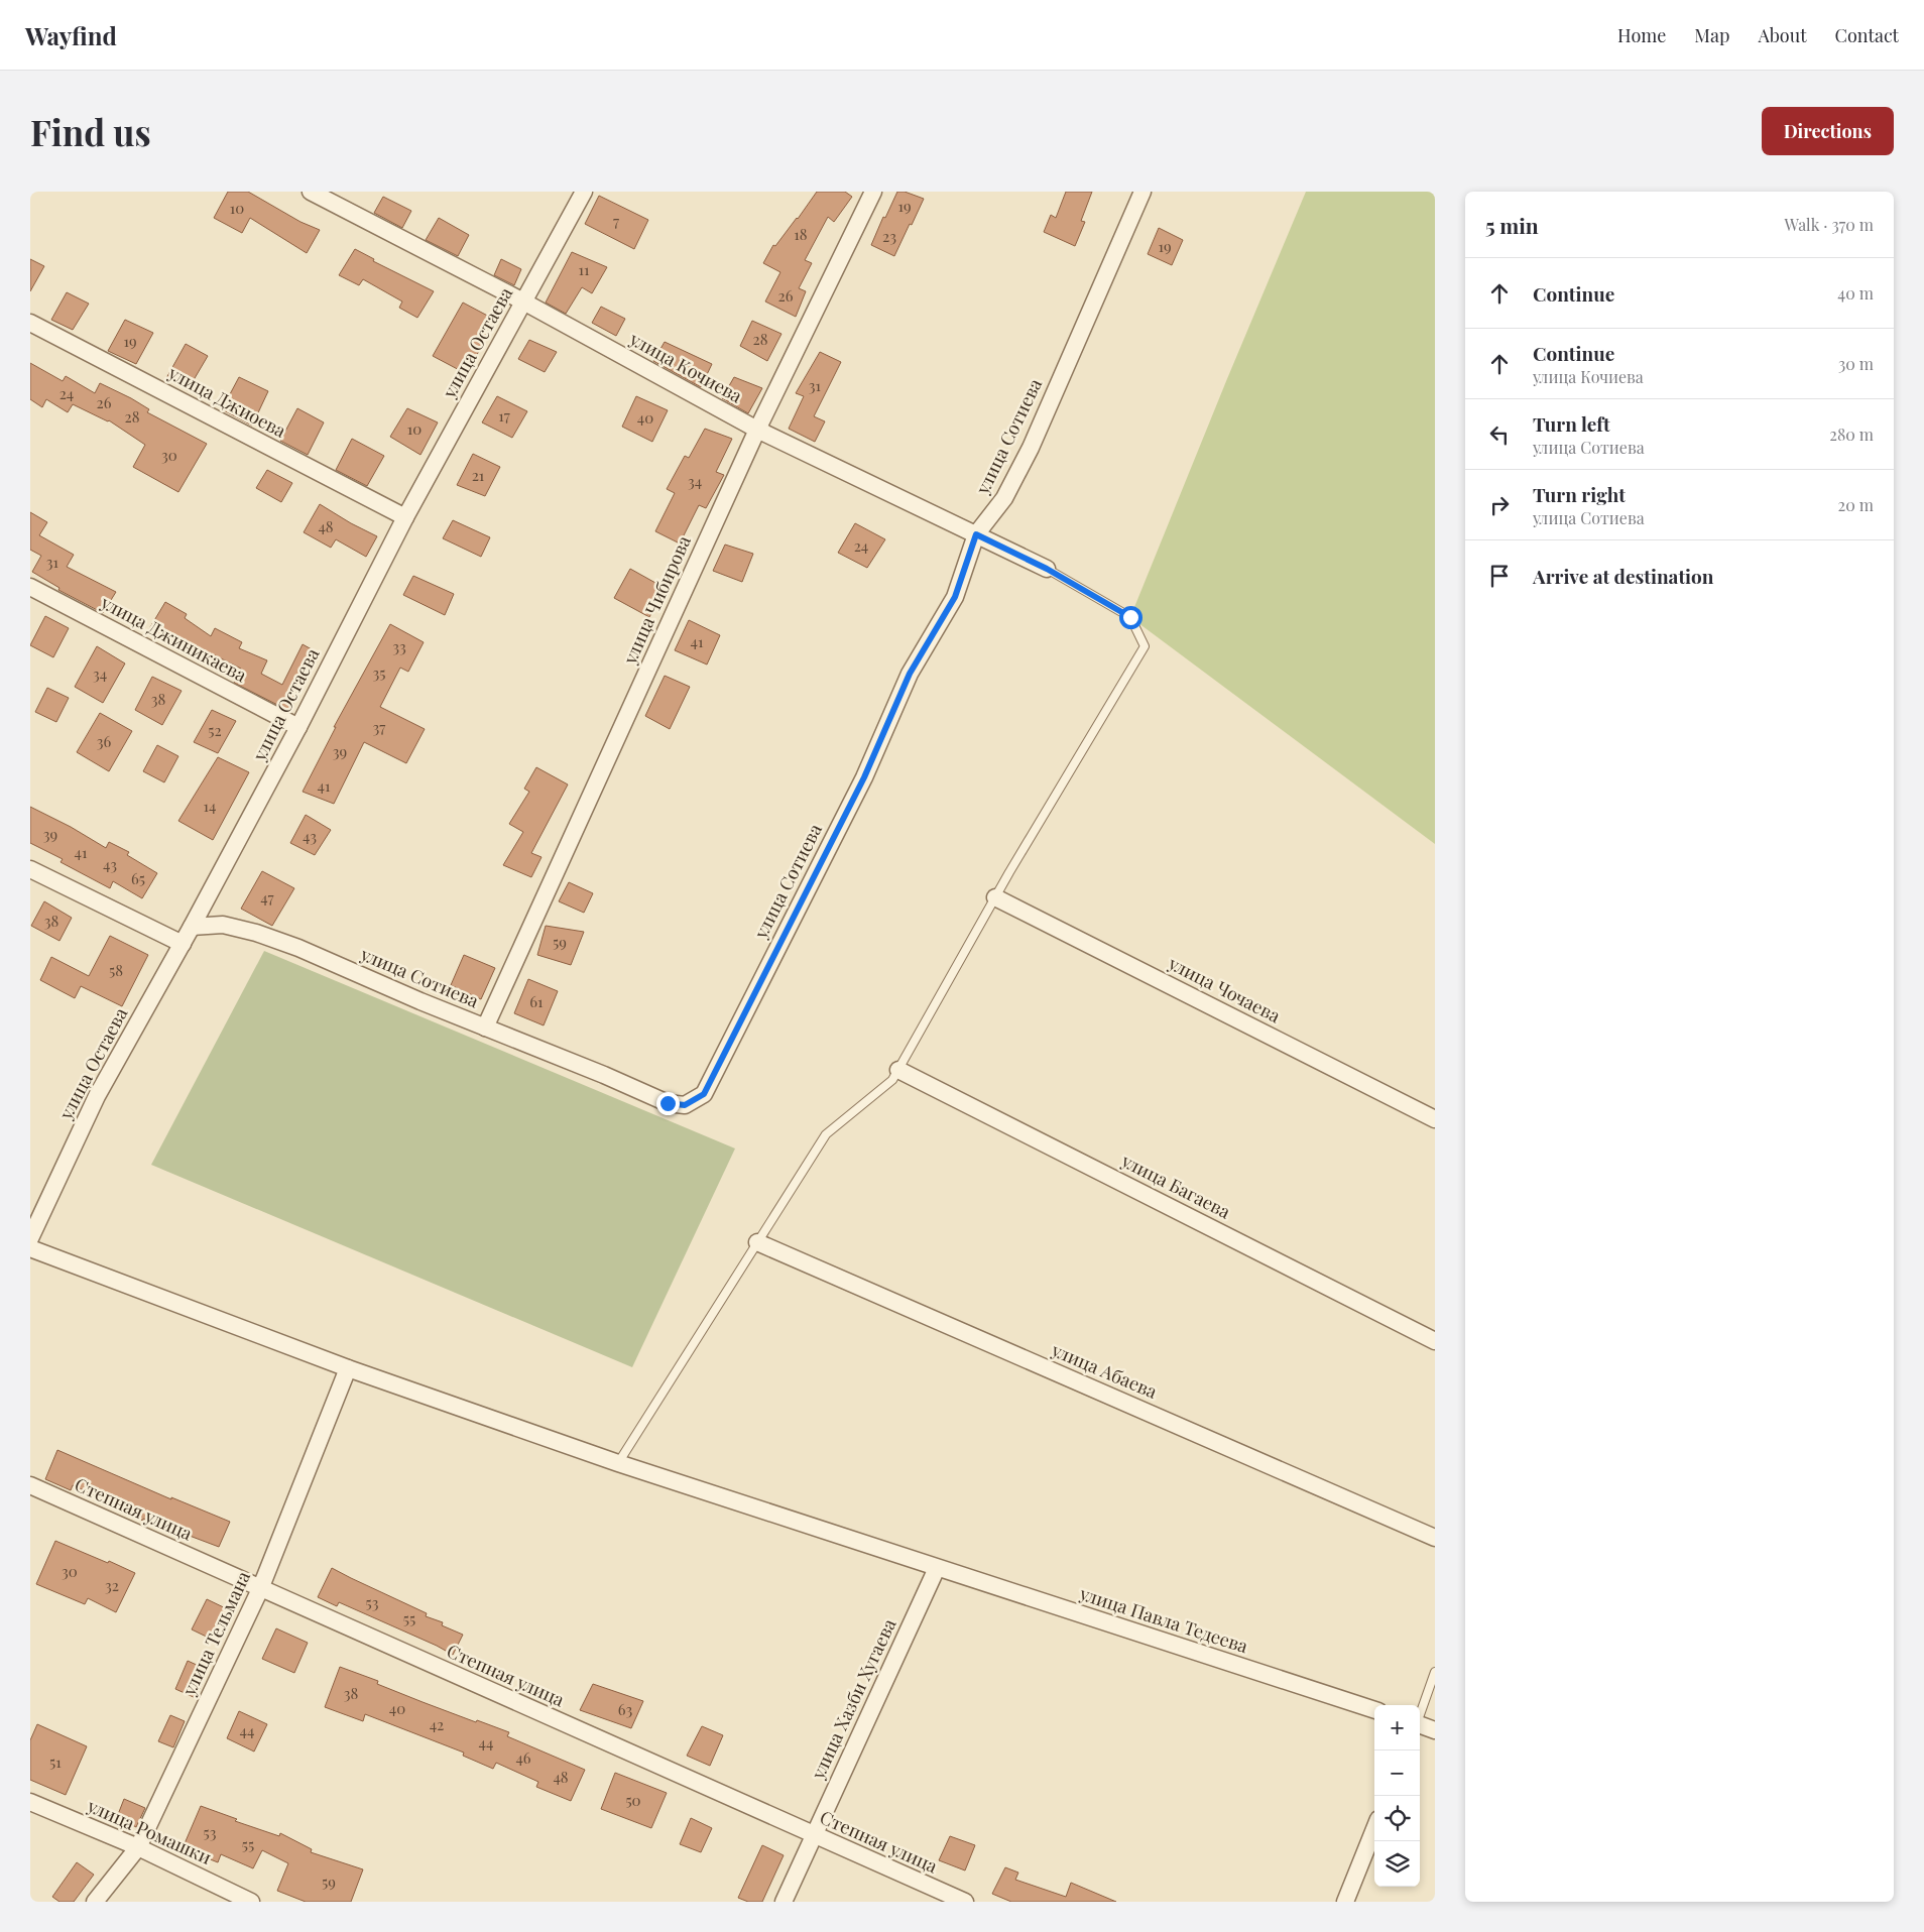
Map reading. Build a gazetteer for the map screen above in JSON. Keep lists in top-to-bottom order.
{
  "streets": {
    "street": [
      "улица Остаева",
      "улица Кочиева",
      "улица Джиоева",
      "улица Сотиева",
      "улица Чибирова",
      "улица Джиникаева",
      "улица Чочаева",
      "улица Багаева",
      "улица Абаева",
      "Степная улица",
      "улица Павла Тедеева",
      "улица Тельмана",
      "улица Хазби Хугаева",
      "улица Ромашки"
    ]
  },
  "crossings": [
    ["улица Остаева", "улица Кочиева"],
    ["улица Остаева", "улица Джиоева"],
    ["улица Остаева", "улица Сотиева"],
    ["улица Остаева", "улица Джиникаева"],
    ["улица Кочиева", "улица Сотиева"],
    ["улица Кочиева", "улица Чибирова"],
    ["улица Сотиева", "улица Чибирова"],
    ["Степная улица", "улица Тельмана"],
    ["Степная улица", "улица Хазби Хугаева"],
    ["улица Павла Тедеева", "улица Тельмана"],
    ["улица Павла Тедеева", "улица Хазби Хугаева"],
    ["улица Тельмана", "улица Ромашки"]
  ],
  "house_numbers": [
    "19",
    "10",
    "7",
    "18",
    "23",
    "19",
    "11",
    "26",
    "28",
    "19",
    "31",
    "24",
    "26",
    "17",
    "28",
    "40",
    "10",
    "30",
    "21",
    "34",
    "48",
    "24",
    "31",
    "41",
    "33",
    "35",
    "34",
    "38",
    "37",
    "52",
    "36",
    "39",
    "41",
    "14",
    "39",
    "43",
    "41",
    "43",
    "65",
    "47",
    "38",
    "59",
    "58",
    "61",
    "30",
    "32",
    "53",
    "55",
    "38",
    "40",
    "63",
    "42",
    "44",
    "44",
    "46",
    "51",
    "48",
    "50",
    "53",
    "55",
    "59"
  ],
  "page": {
    "header": "Wayfind",
    "nav": [
      "Home",
      "Map",
      "About",
      "Contact"
    ],
    "buttons": "Directions",
    "title": "Find us",
    "heading": ["5 min", "Walk · 370 m"],
    "list": [
      ["Continue", "40 m"],
      ["Continue", "улица Кочиева", "30 m"],
      ["Turn left", "улица Сотиева", "280 m"],
      ["Turn right", "улица Сотиева", "20 m"],
      "Arrive at destination"
    ],
    "map_buttons": ["+", "−"]
  }
}
